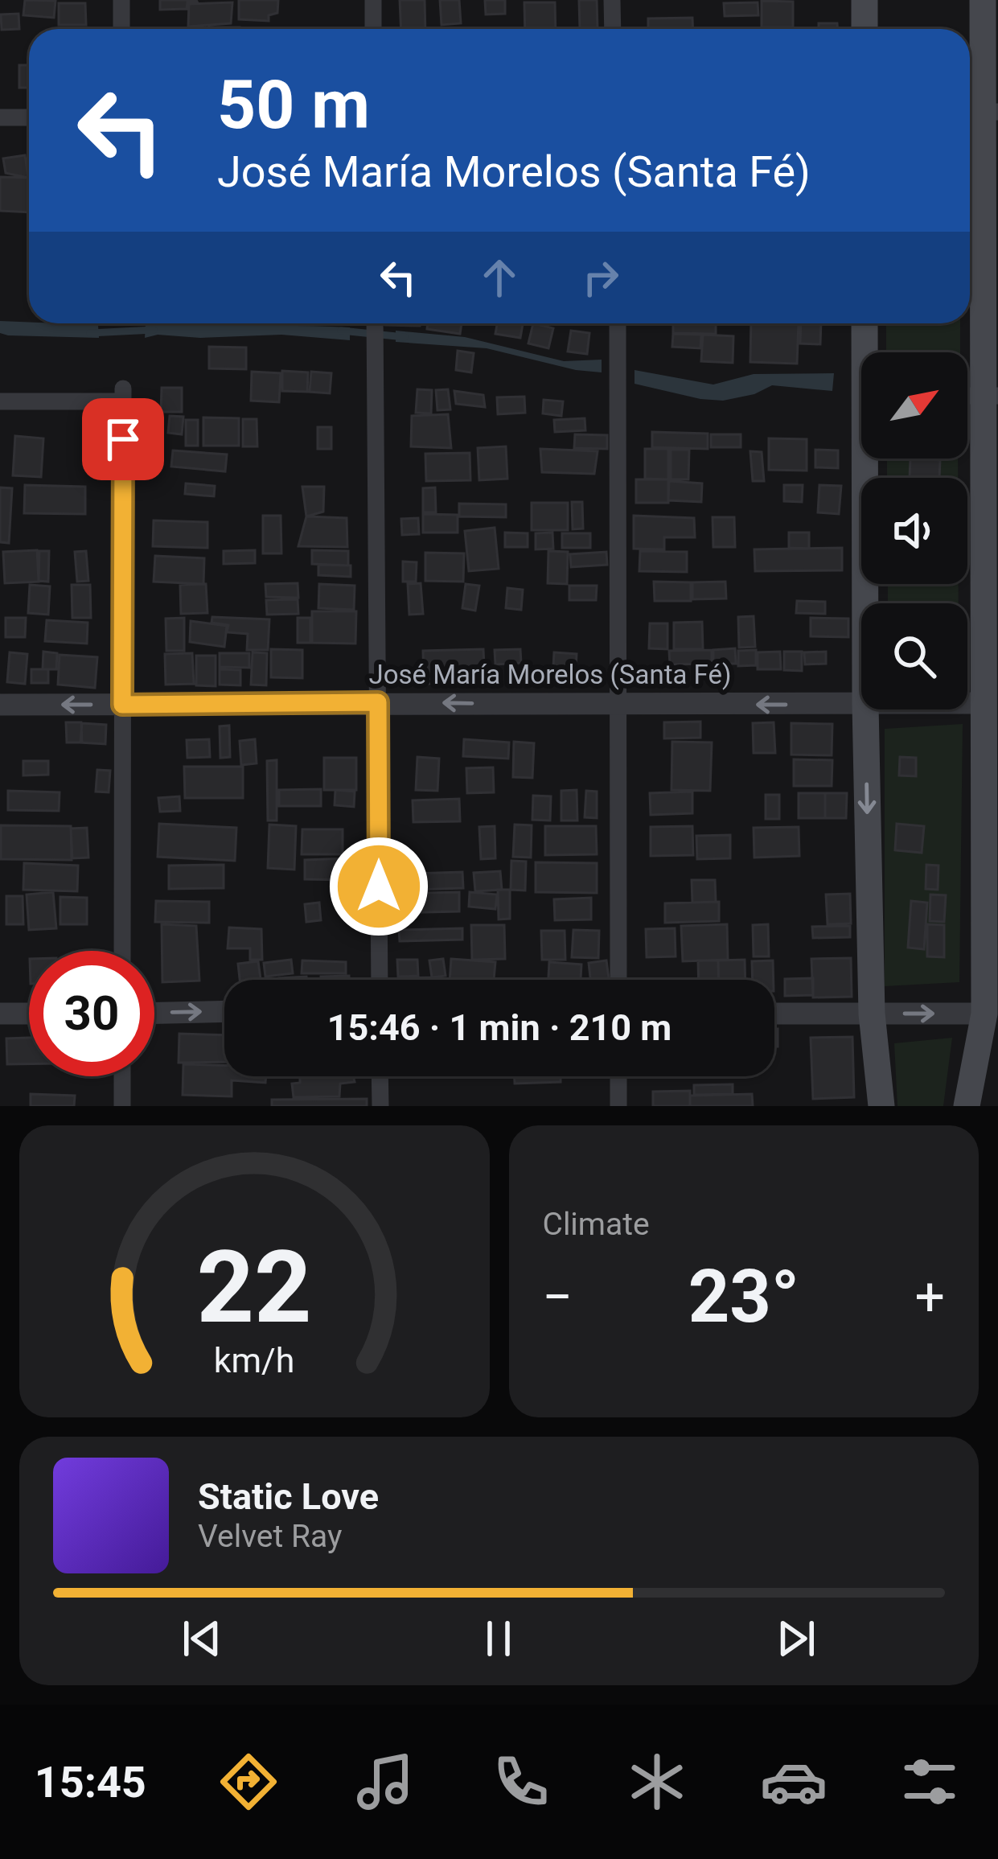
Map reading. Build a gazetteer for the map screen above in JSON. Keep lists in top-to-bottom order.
{
  "streets": {
    "street": ["José María Morelos (Santa Fé)"]
  },
  "one_way": ["José María Morelos (Santa Fé)"],
  "north": "top right",
  "page": {
    "turn": ["50 m", "José María Morelos (Santa Fé)"],
    "limit": "30",
    "trip": "15:46 · 1 min · 210 m",
    "tile": "Climate",
    "heat": ["−", "23°", "+"],
    "song": ["Static Love", "Velvet Ray"],
    "tabs": "15:45",
    "gauge": ["22", "km/h"]
  }
}
